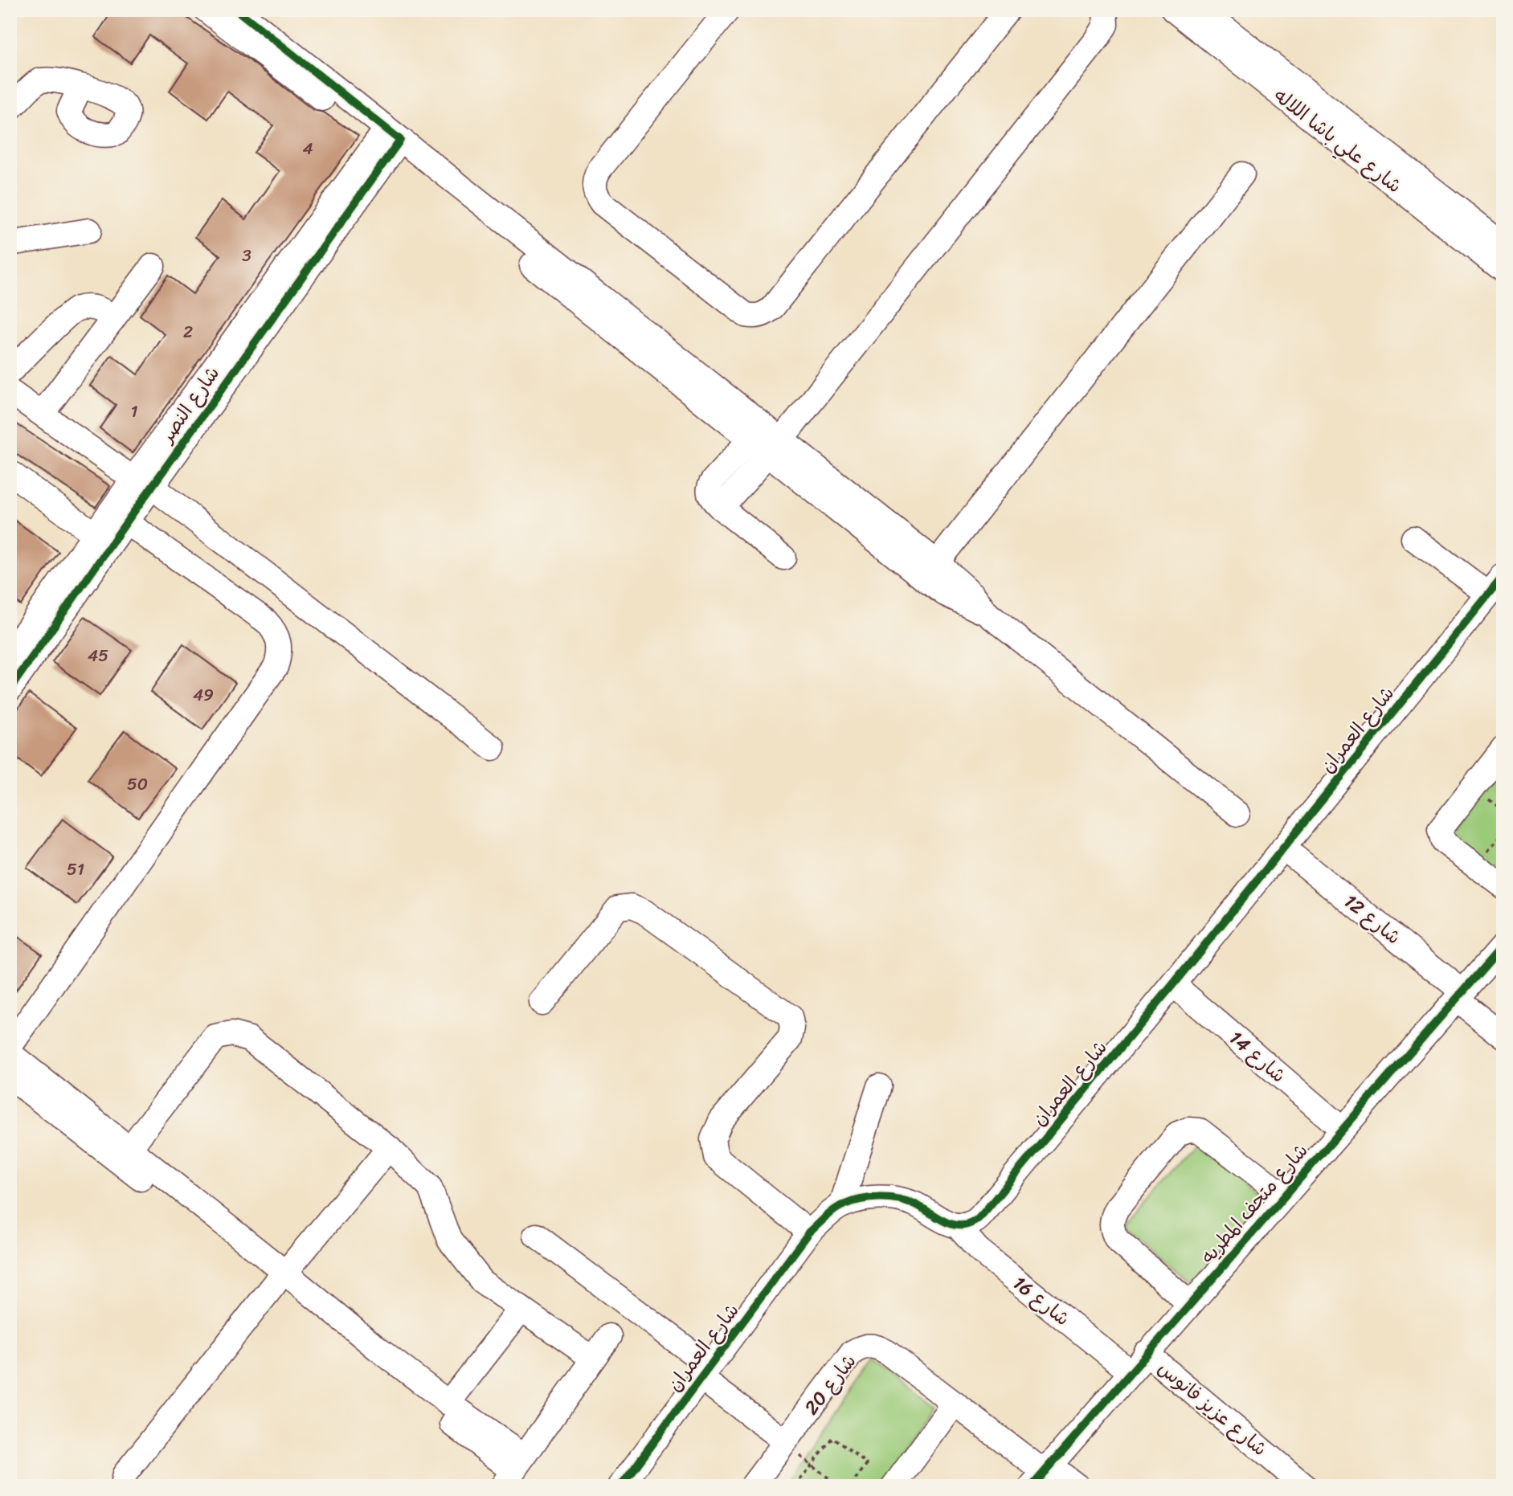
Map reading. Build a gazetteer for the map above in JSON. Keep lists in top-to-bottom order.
{
  "streets": {
    "street": [
      "شارع علي باشا اللاله",
      "شارع النصر",
      "شارع العمران",
      "شارع 12",
      "شارع 14",
      "شارع متحف المطريه",
      "شارع 16",
      "شارع 20",
      "شارع عزيز فانوس"
    ]
  },
  "crossings": [
    ["شارع العمران", "شارع 12"],
    ["شارع العمران", "شارع 14"],
    ["شارع العمران", "شارع 16"],
    ["شارع 12", "شارع متحف المطريه"],
    ["شارع 14", "شارع متحف المطريه"],
    ["شارع متحف المطريه", "شارع 16"],
    ["شارع متحف المطريه", "شارع 20"],
    ["شارع متحف المطريه", "شارع عزيز فانوس"]
  ],
  "house_numbers": [
    "4",
    "3",
    "2",
    "1",
    "45",
    "49",
    "50",
    "51"
  ]
}
